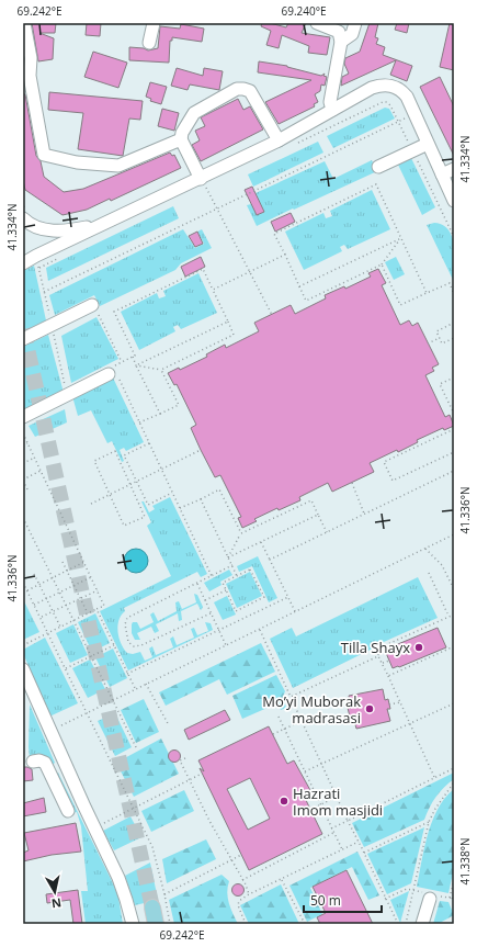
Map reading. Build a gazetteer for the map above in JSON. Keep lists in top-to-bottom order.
{
  "places": ["Tilla Shayx", "Mo’yi Muborak madrasasi", "Hazrati Imom masjidi"],
  "scale_bar": "50 m",
  "north": "bottom",
  "coordinates": [
    "69.242°E",
    "69.240°E",
    "41.334°N",
    "41.336°N",
    "41.338°N"
  ]
}
